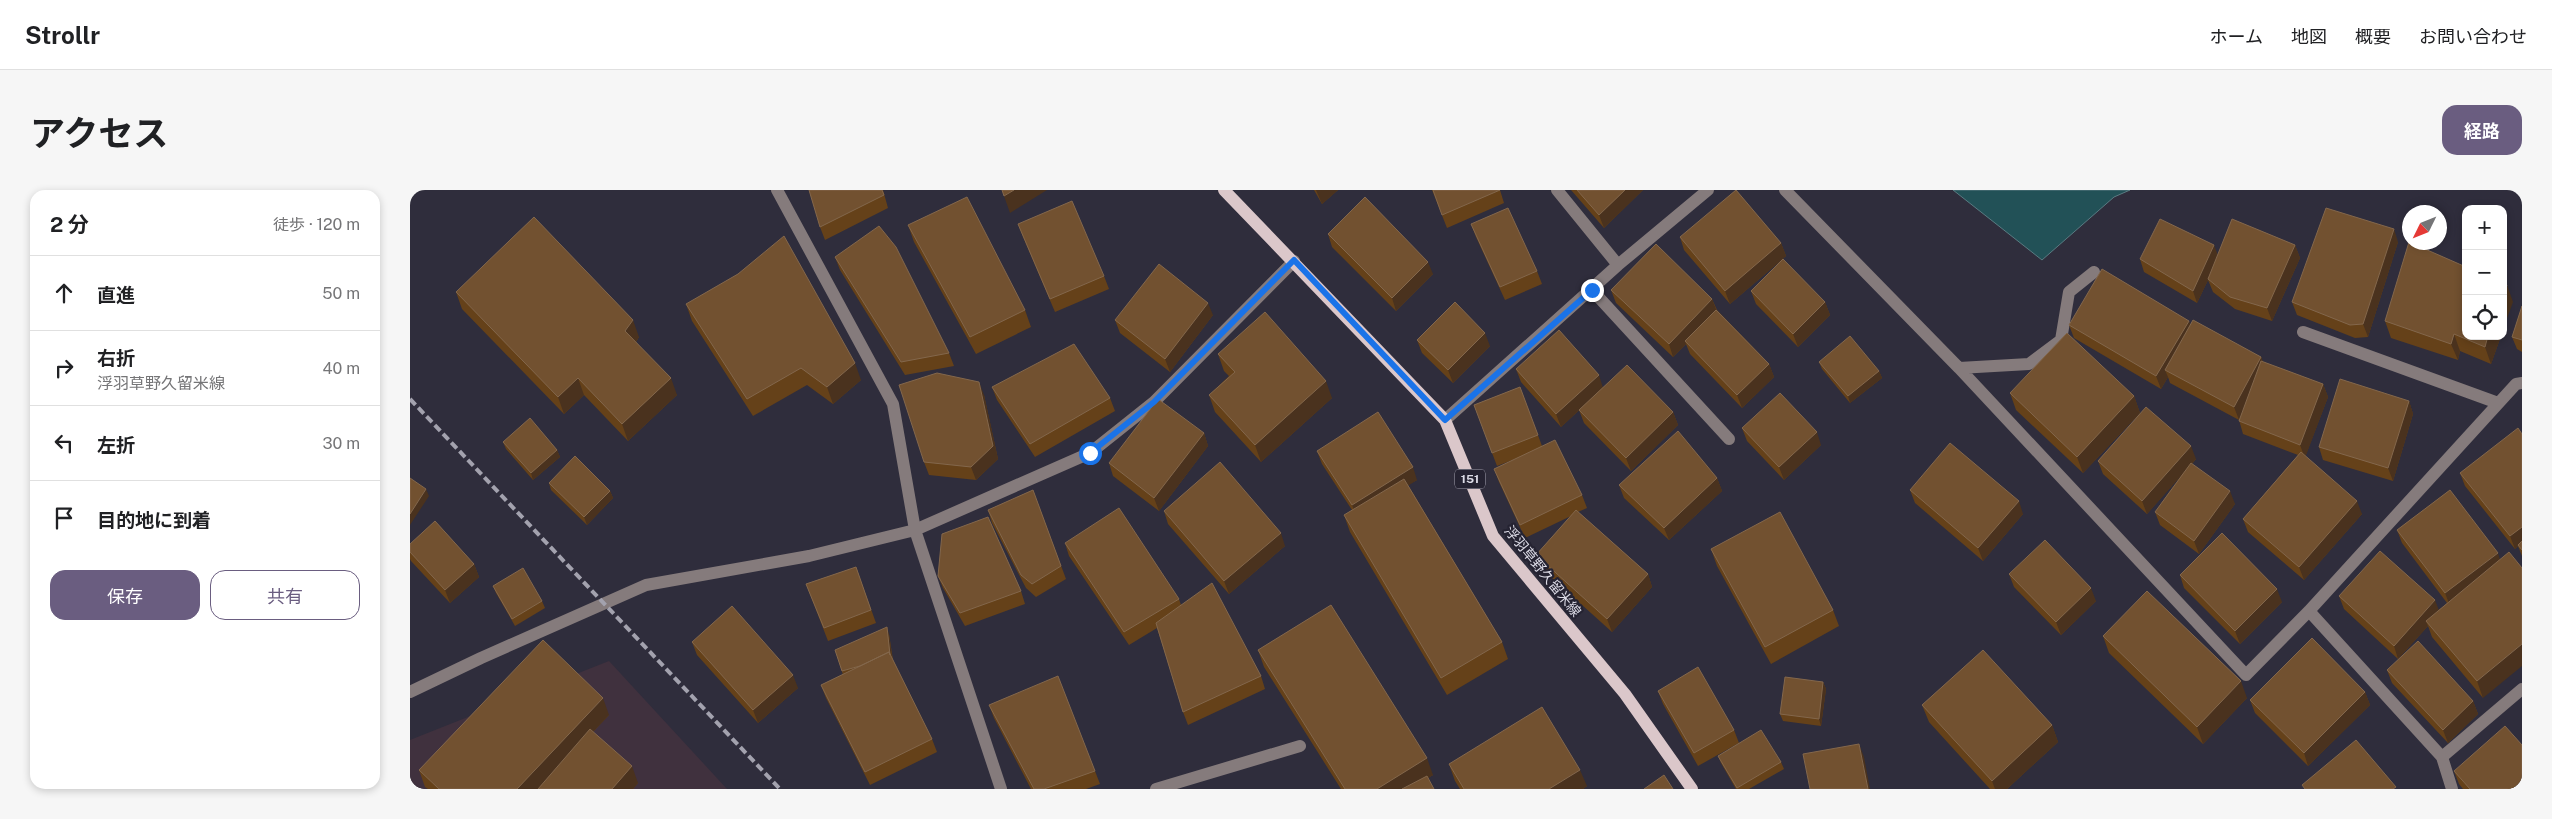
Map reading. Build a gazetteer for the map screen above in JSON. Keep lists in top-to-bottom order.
{
  "streets": {
    "main road": ["151", "浮羽草野久留米線"]
  },
  "north": "bottom left",
  "page": {
    "header": "Strollr",
    "nav": [
      "ホーム",
      "地図",
      "概要",
      "お問い合わせ"
    ],
    "title": "アクセス",
    "buttons": [
      "経路",
      ["保存", "共有"]
    ],
    "heading": ["2 分", "徒歩 · 120 m"],
    "map_buttons": ["+", "−"],
    "list": [
      ["直進", "50 m"],
      ["右折", "浮羽草野久留米線", "40 m"],
      ["左折", "30 m"],
      "目的地に到着"
    ]
  }
}
